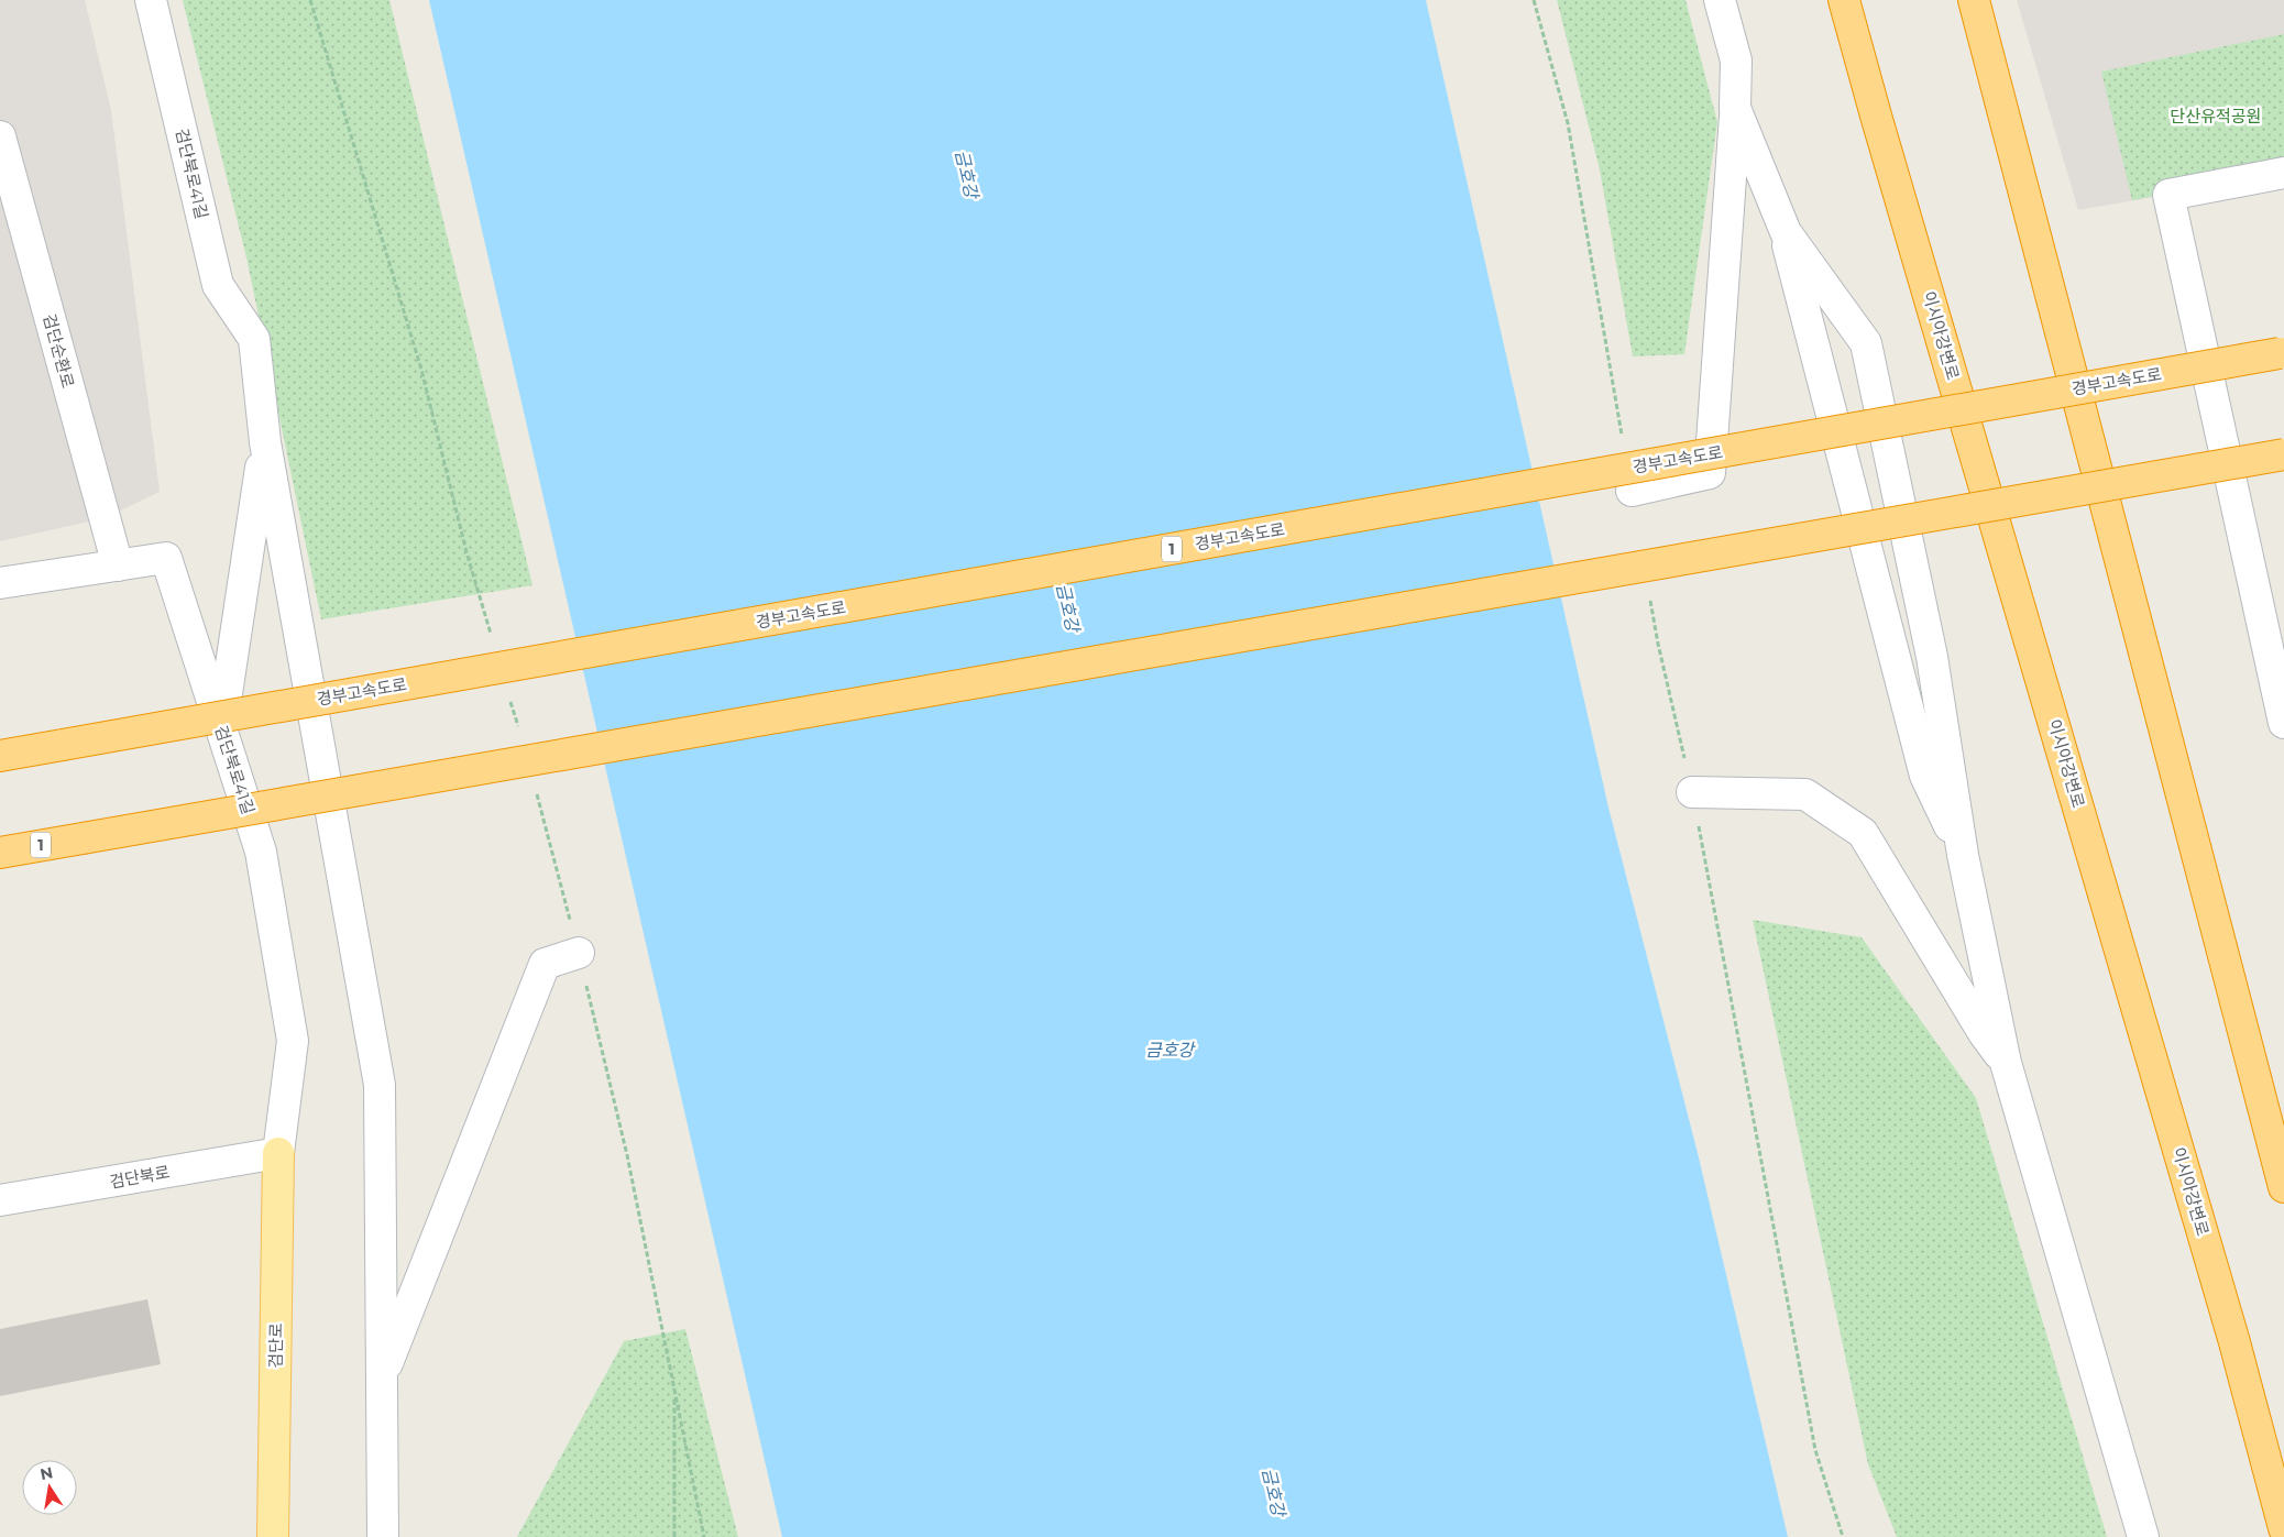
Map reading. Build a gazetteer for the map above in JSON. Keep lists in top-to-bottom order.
{
  "streets": {
    "highway": ["이시아강변로", "경부고속도로", "1"],
    "main road": ["검단로"],
    "street": ["검단북로41길", "검단순환로", "검단북로"]
  },
  "crossings": [
    ["검단북로41길", "검단순환로"],
    ["검단북로41길", "검단북로"],
    ["검단북로41길", "검단로"],
    ["검단북로", "검단로"]
  ],
  "water": ["금호강"],
  "parks": ["단산유적공원"],
  "north": "top"
}
